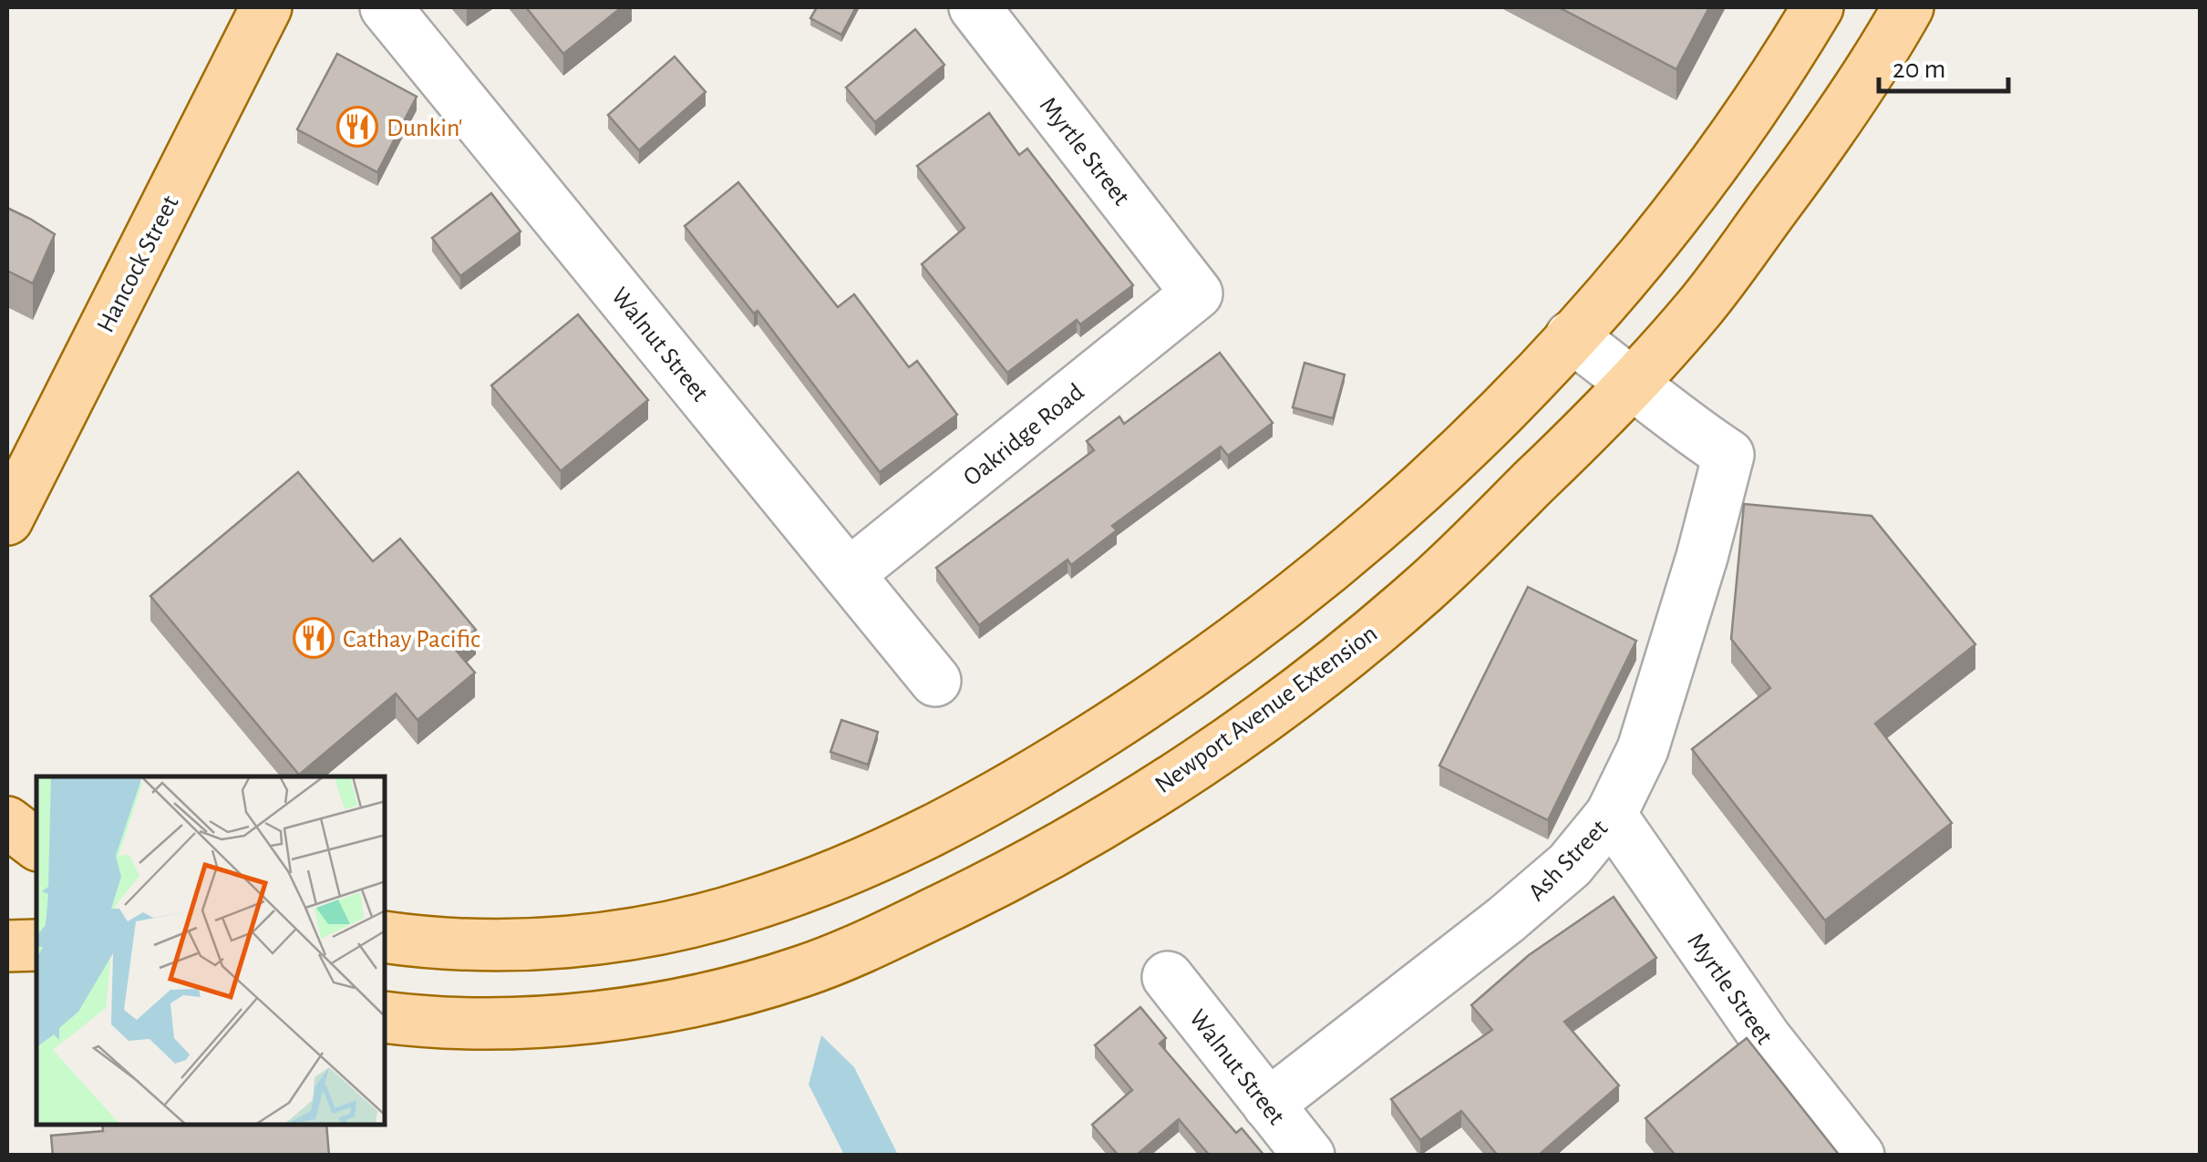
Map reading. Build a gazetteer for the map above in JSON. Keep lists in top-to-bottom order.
{
  "streets": {
    "main road": ["Hancock Street", "Newport Avenue Extension"],
    "street": [
      "Myrtle Street",
      "Walnut Street",
      "Oakridge Road",
      "Ash Street"
    ]
  },
  "crossings": [
    ["Myrtle Street", "Oakridge Road"],
    ["Myrtle Street", "Ash Street"],
    ["Walnut Street", "Oakridge Road"],
    ["Walnut Street", "Ash Street"],
    ["Newport Avenue Extension", "Ash Street"]
  ],
  "places": {
    "restaurant": ["Dunkin'", "Cathay Pacific"]
  },
  "scale_bar": "20 m"
}
